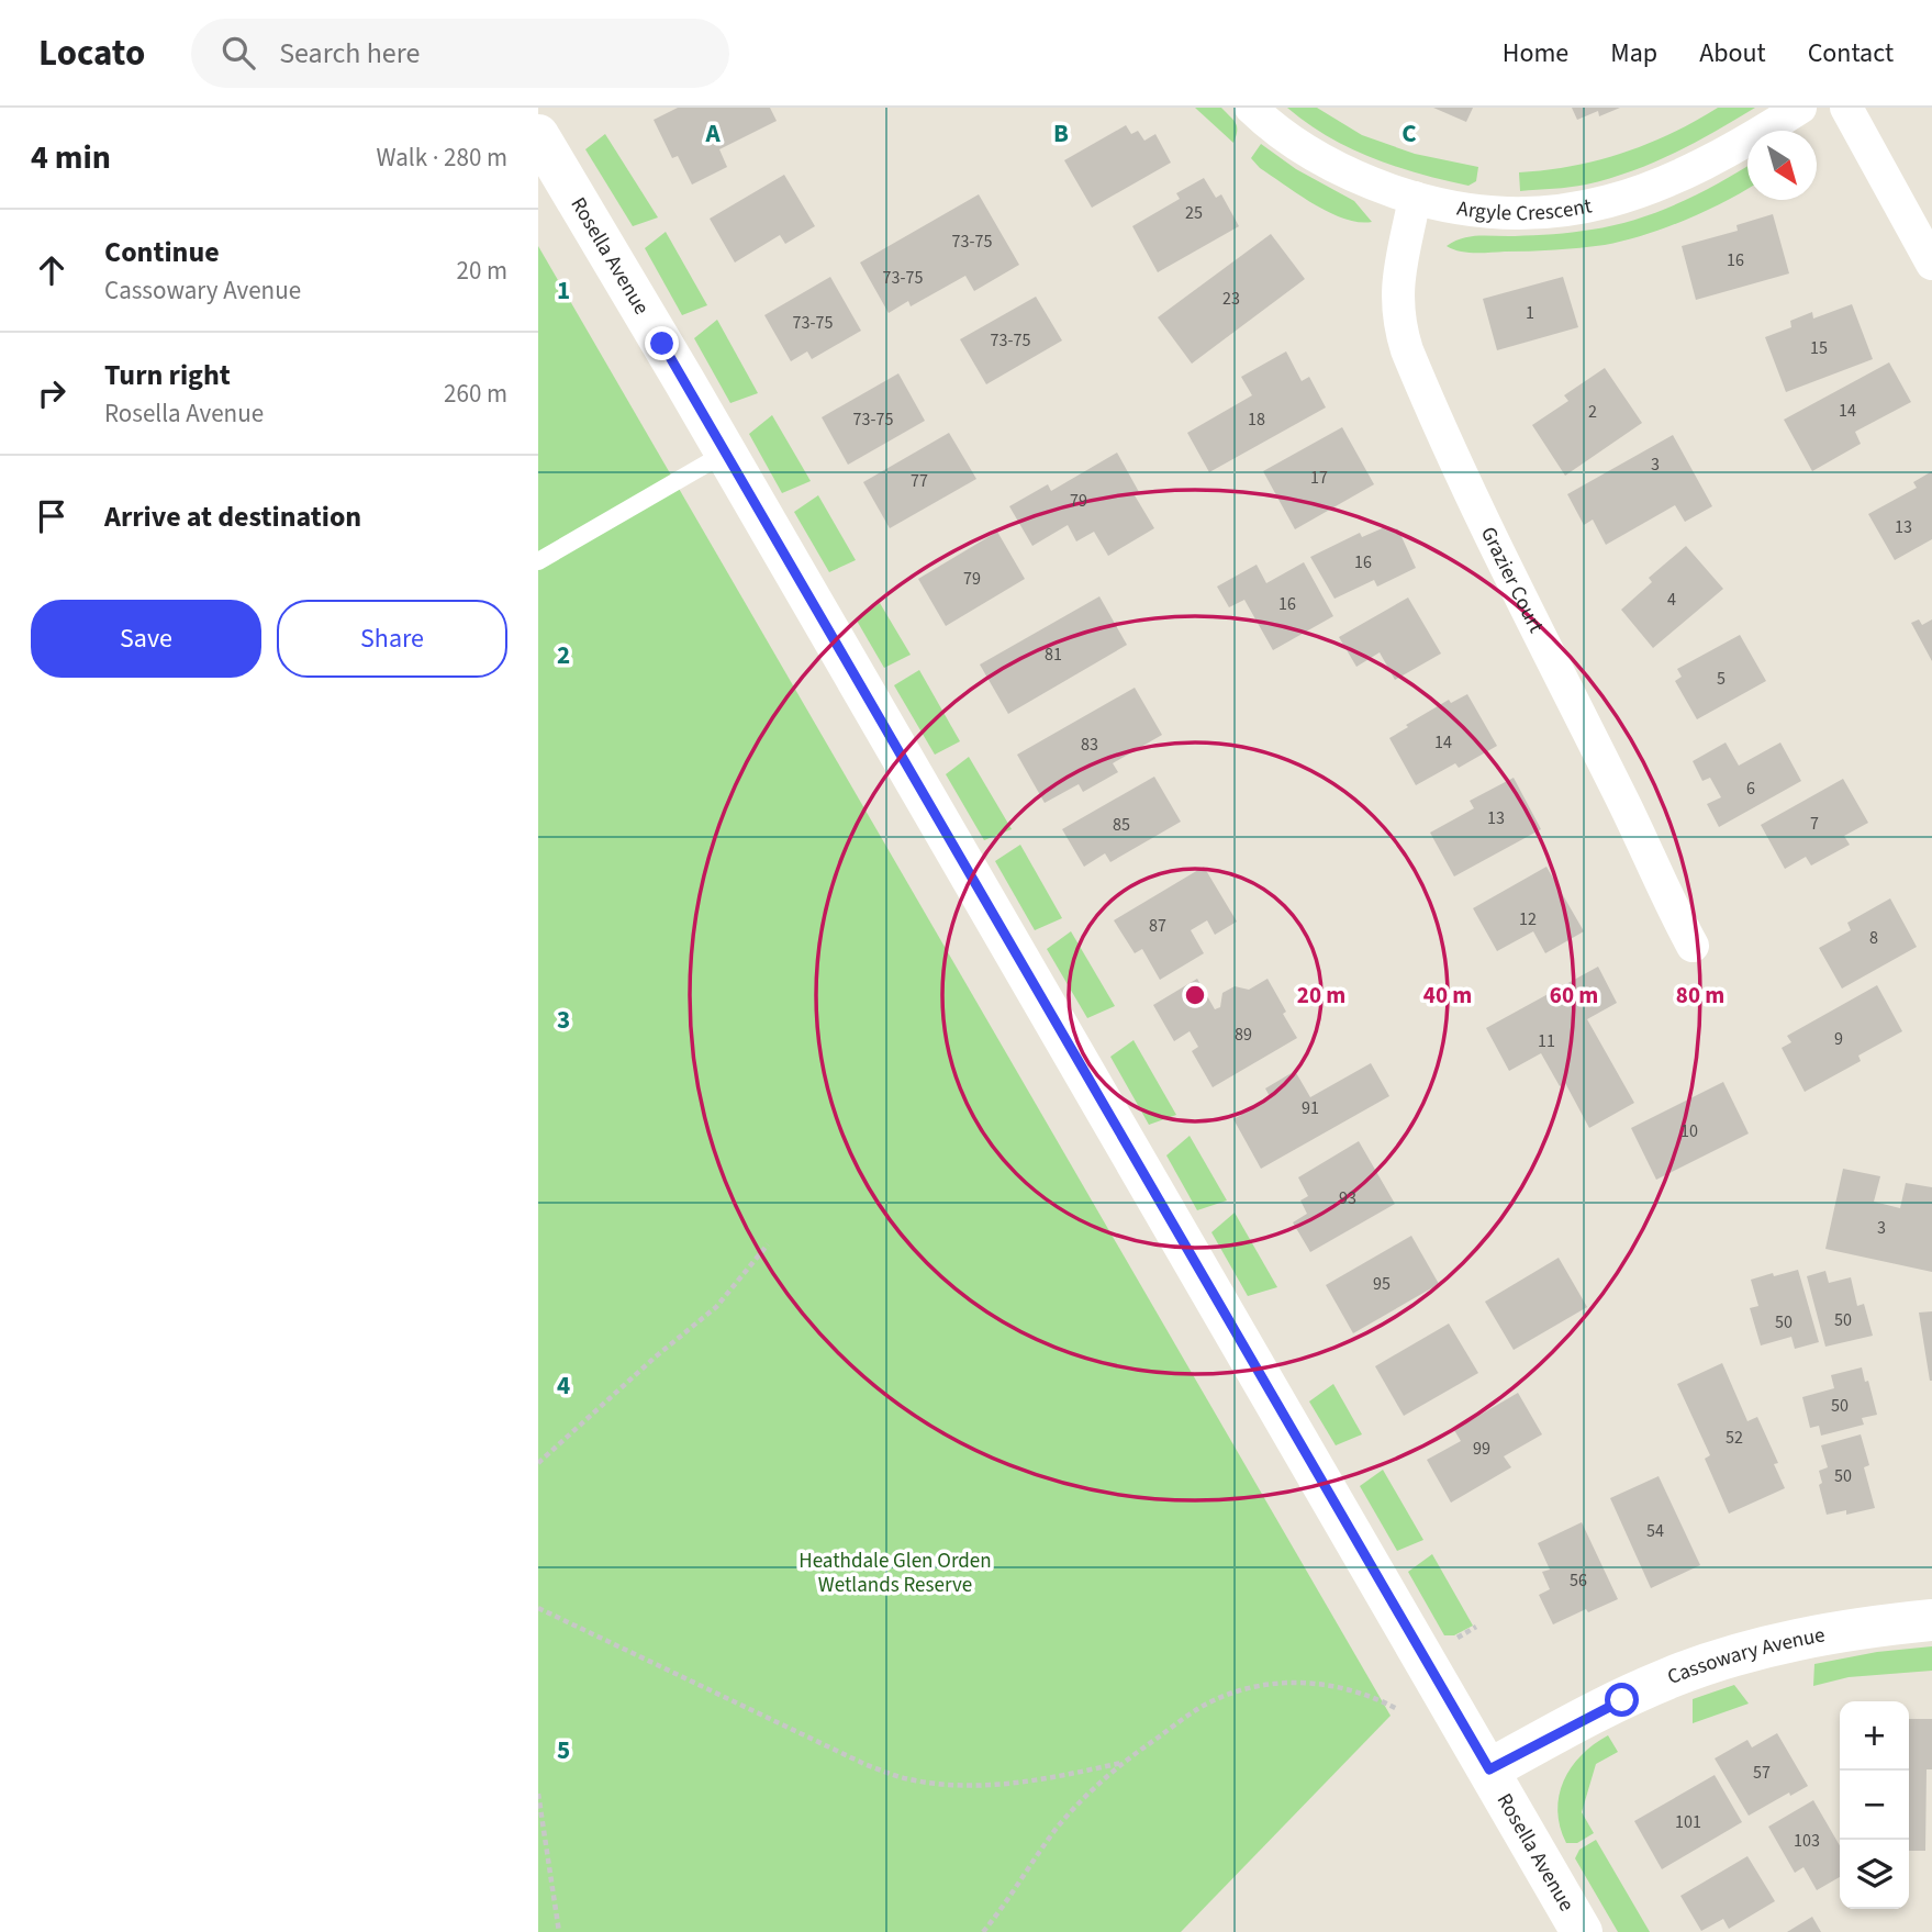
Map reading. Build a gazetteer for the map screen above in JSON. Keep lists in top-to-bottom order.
{
  "streets": {
    "street": [
      "Argyle Crescent",
      "Rosella Avenue",
      "Grazier Court",
      "Cassowary Avenue"
    ]
  },
  "crossings": [
    ["Argyle Crescent", "Grazier Court"],
    ["Rosella Avenue", "Cassowary Avenue"]
  ],
  "parks": ["Heathdale Glen Orden Wetlands Reserve"],
  "house_numbers": [
    "25",
    "73-75",
    "16",
    "73-75",
    "23",
    "1",
    "73-75",
    "73-75",
    "15",
    "14",
    "2",
    "73-75",
    "18",
    "3",
    "17",
    "77",
    "79",
    "13",
    "16",
    "79",
    "4",
    "16",
    "81",
    "5",
    "14",
    "83",
    "6",
    "13",
    "7",
    "85",
    "12",
    "87",
    "8",
    "89",
    "9",
    "11",
    "91",
    "10",
    "93",
    "3",
    "95",
    "50",
    "50",
    "50",
    "52",
    "99",
    "50",
    "54",
    "56",
    "57",
    "101",
    "103"
  ],
  "north": "bottom right",
  "page": {
    "header": "Locato",
    "search": "Search here",
    "nav": [
      "Home",
      "Map",
      "About",
      "Contact"
    ],
    "heading": ["4 min", "Walk · 280 m"],
    "list": [
      ["Continue", "Cassowary Avenue", "20 m"],
      ["Turn right", "Rosella Avenue", "260 m"],
      "Arrive at destination"
    ],
    "buttons": ["Save", "Share"],
    "map_buttons": ["+", "−"]
  },
  "grid": {
    "columns": ["A", "B", "C"],
    "rows": [
      "1",
      "2",
      "3",
      "4",
      "5"
    ]
  },
  "rings": [
    "20 m",
    "40 m",
    "60 m",
    "80 m"
  ]
}
